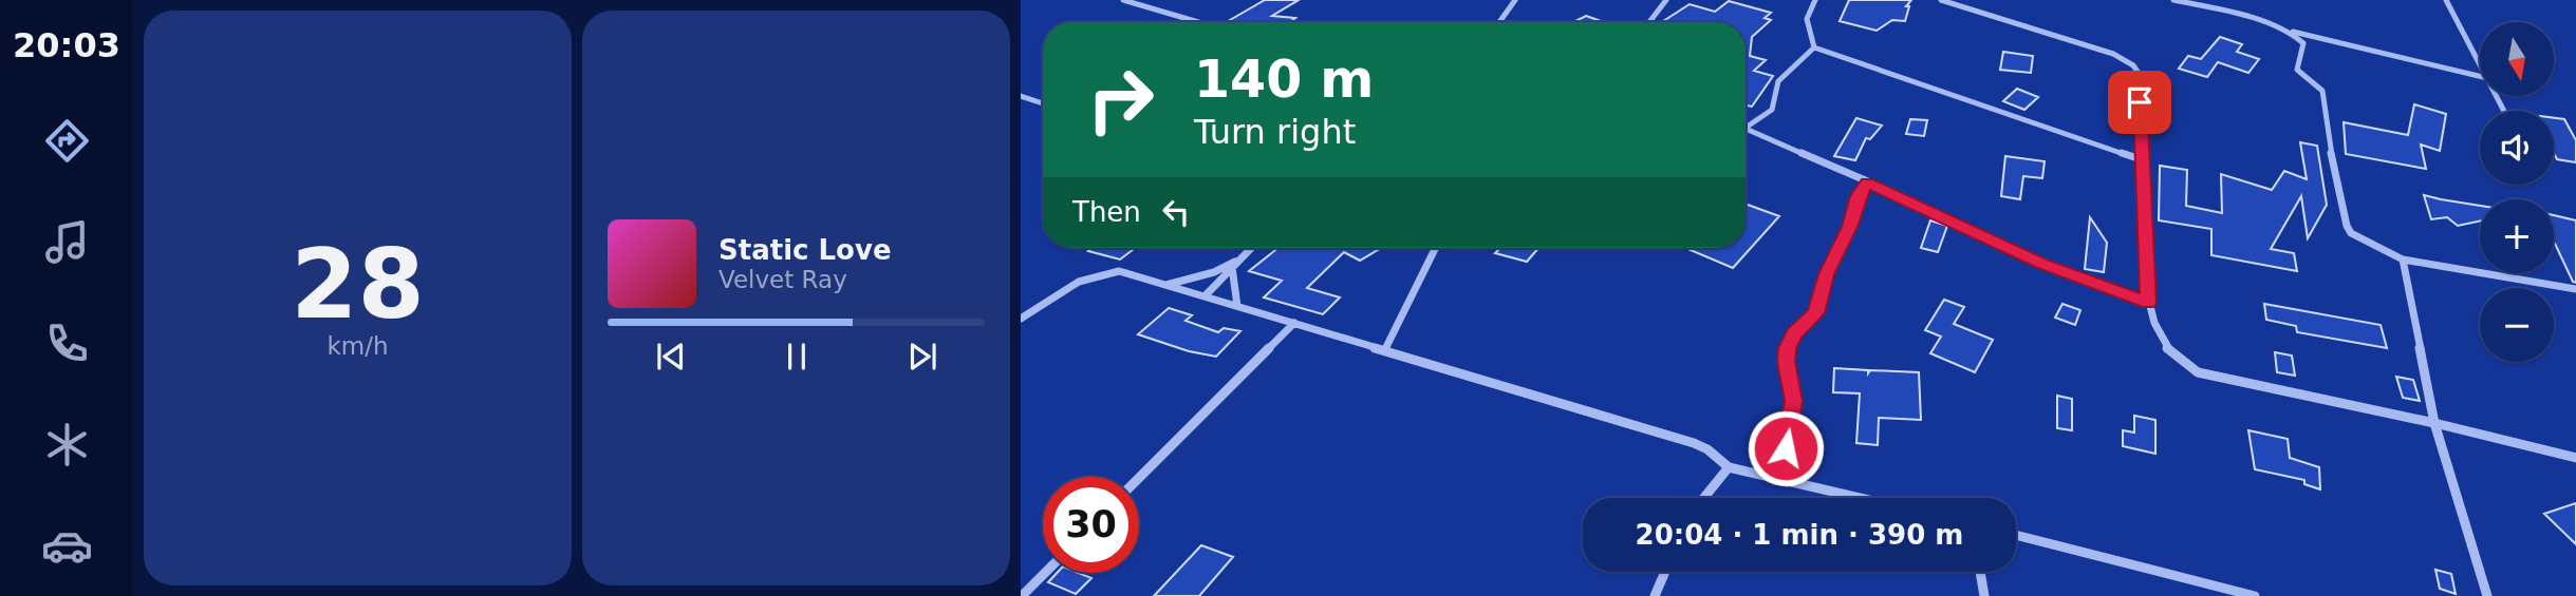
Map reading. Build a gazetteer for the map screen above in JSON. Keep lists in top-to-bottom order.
{
  "north": "bottom",
  "page": {
    "tabs": "20:03",
    "tile": ["28", "km/h"],
    "map_buttons": ["+", "−"],
    "turn": ["140 m", "Turn right"],
    "then": "Then",
    "song": ["Static Love", "Velvet Ray"],
    "limit": "30",
    "trip": "20:04 · 1 min · 390 m"
  }
}
